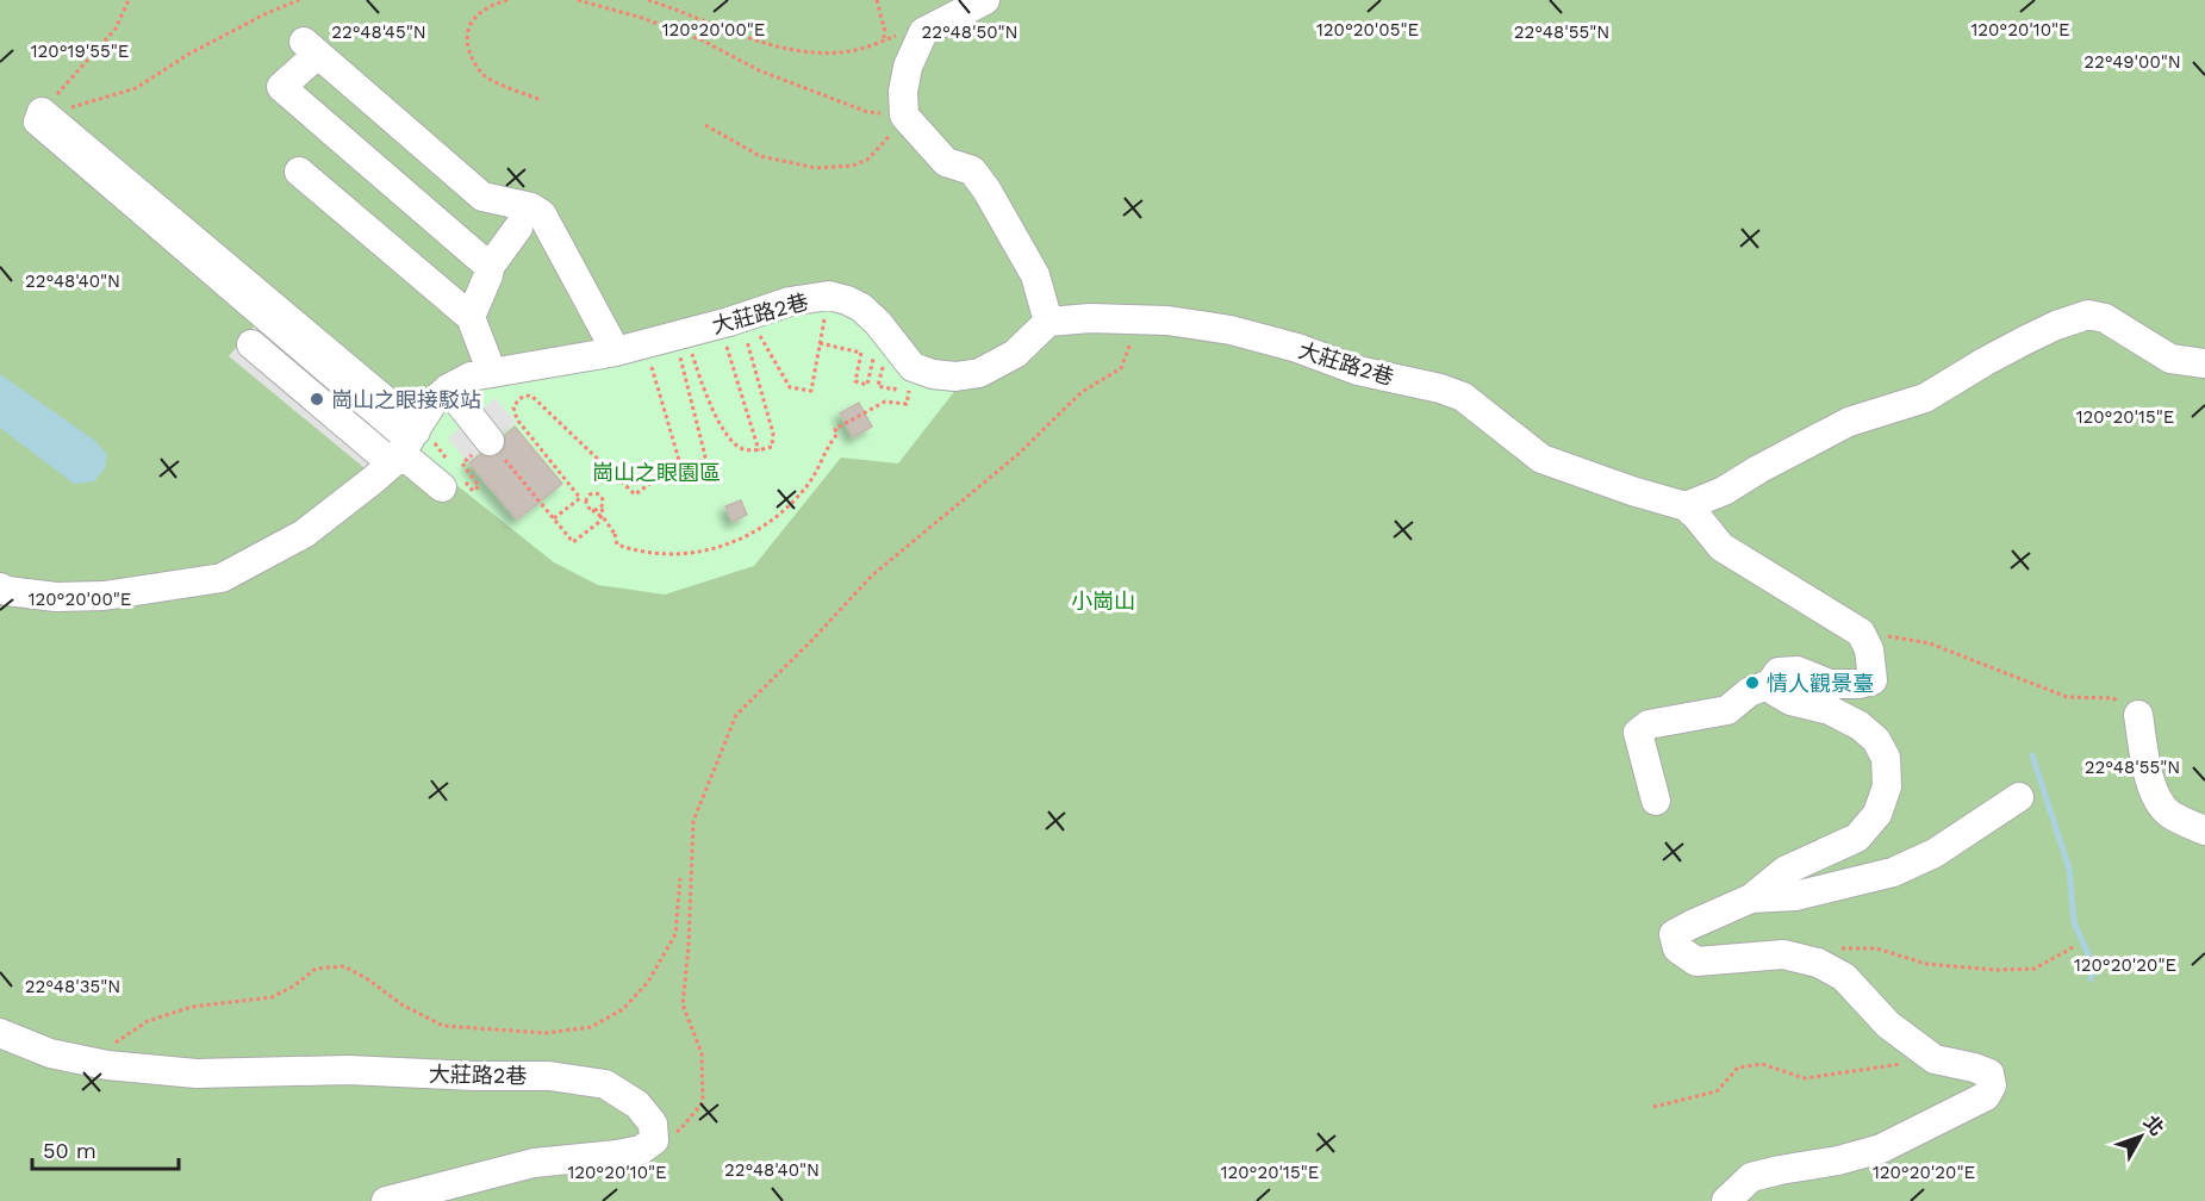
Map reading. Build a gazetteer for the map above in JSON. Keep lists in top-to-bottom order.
{
  "streets": {
    "street": ["大莊路2巷"]
  },
  "parks": ["崗山之眼園區", "小崗山"],
  "places": ["崗山之眼接駁站", "情人觀景臺"],
  "scale_bar": "50 m",
  "north": "top right",
  "coordinates": [
    "120°20'00\"E",
    "120°20'05\"E",
    "120°20'10\"E",
    "22°48'45\"N",
    "22°48'50\"N",
    "22°48'55\"N",
    "120°19'55\"E",
    "22°49'00\"N",
    "22°48'40\"N",
    "120°20'15\"E",
    "120°20'20\"E",
    "22°48'35\"N"
  ]
}
